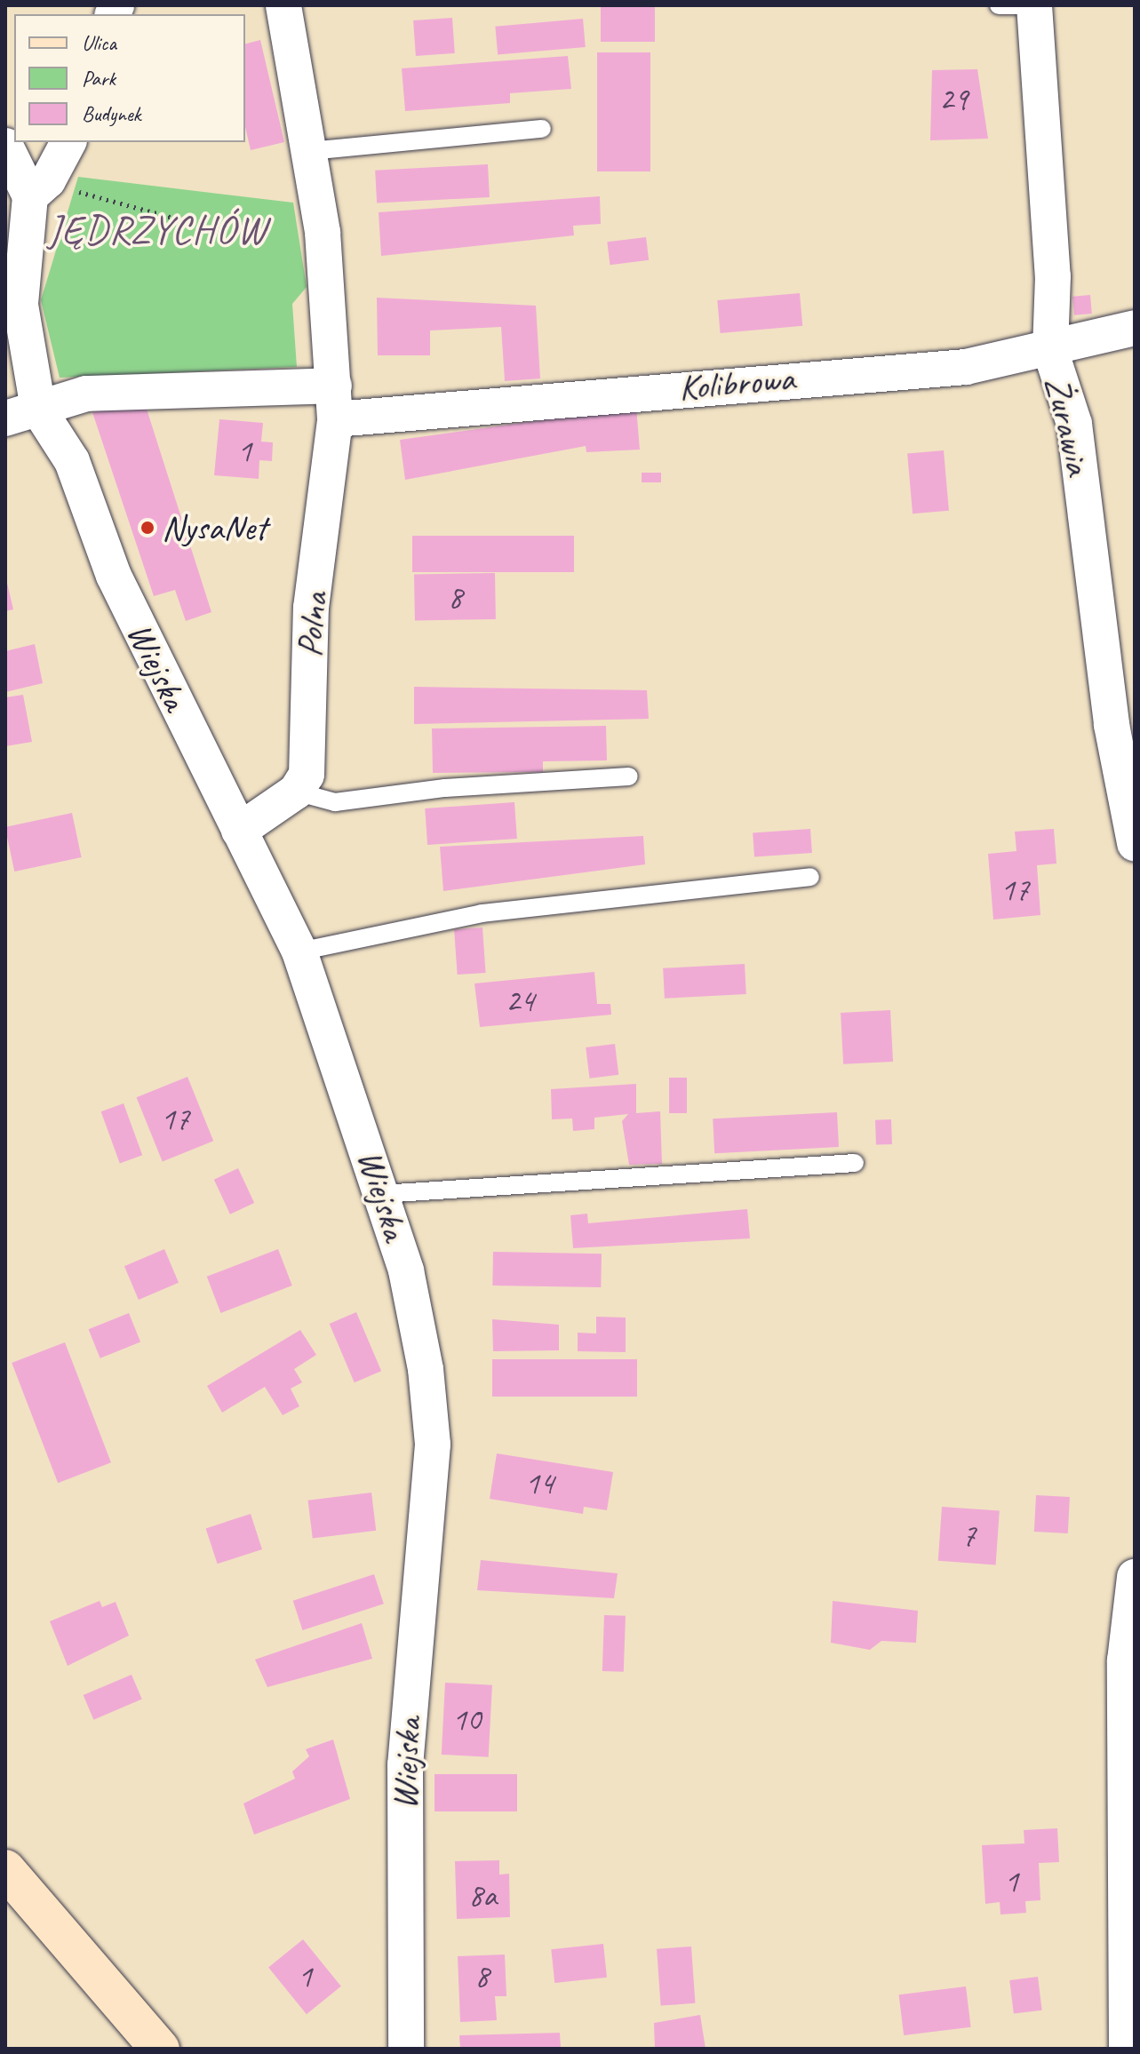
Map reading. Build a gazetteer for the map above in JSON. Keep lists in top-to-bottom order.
{
  "streets": {
    "street": [
      "Kolibrowa",
      "Żurawia",
      "Polna",
      "Wiejska"
    ]
  },
  "crossings": [
    ["Kolibrowa", "Żurawia"],
    ["Kolibrowa", "Polna"]
  ],
  "districts": ["JĘDRZYCHÓW"],
  "places": ["NysaNet"],
  "house_numbers": [
    "29",
    "1",
    "8",
    "17",
    "24",
    "17",
    "14",
    "7",
    "10",
    "1",
    "8a",
    "1",
    "8"
  ],
  "legend": ["Ulica", "Park", "Budynek"]
}
